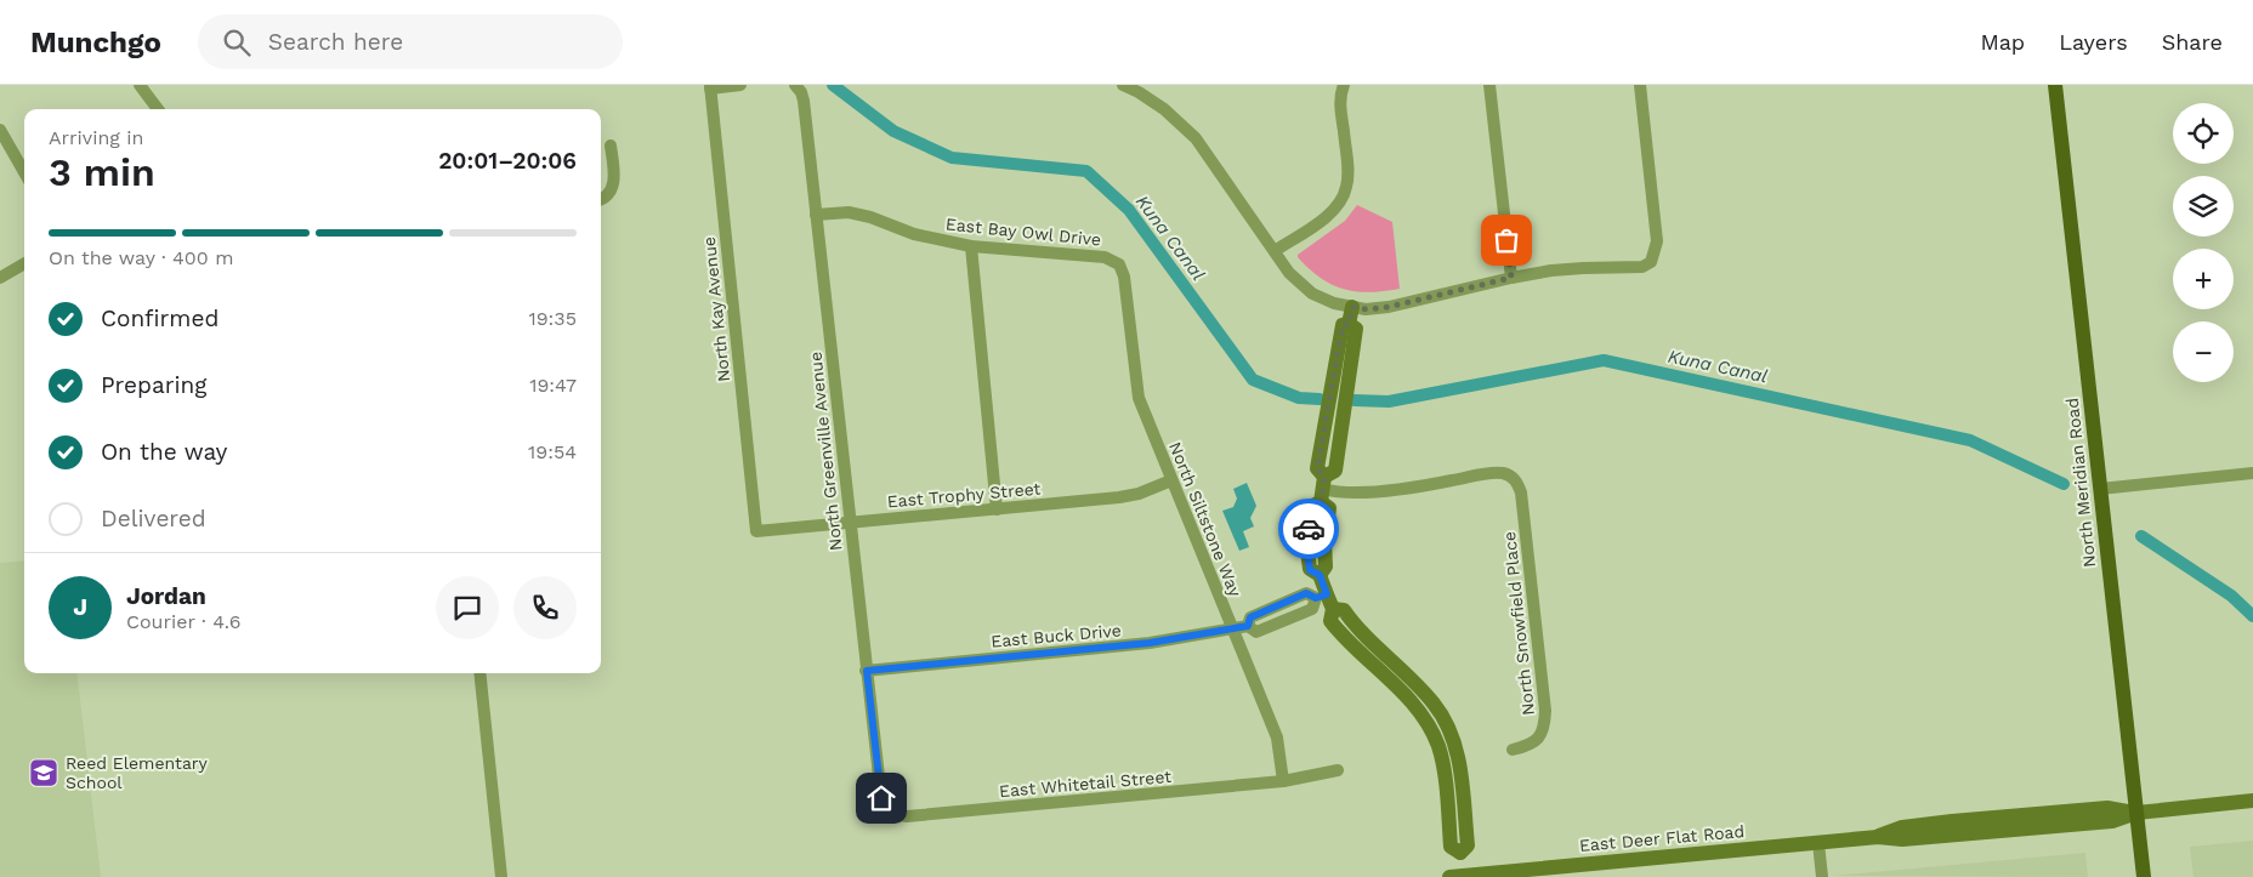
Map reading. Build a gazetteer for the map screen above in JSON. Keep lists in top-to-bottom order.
{
  "streets": {
    "main road": ["North Meridian Road"],
    "street": [
      "East Bay Owl Drive",
      "North Kay Avenue",
      "North Greenville Avenue",
      "East Trophy Street",
      "North Siltstone Way",
      "North Snowfield Place",
      "East Buck Drive",
      "East Whitetail Street",
      "East Deer Flat Road"
    ]
  },
  "crossings": [
    ["East Bay Owl Drive", "North Greenville Avenue"],
    ["East Bay Owl Drive", "North Siltstone Way"],
    ["North Kay Avenue", "East Trophy Street"],
    ["North Greenville Avenue", "East Trophy Street"],
    ["North Greenville Avenue", "East Buck Drive"],
    ["North Greenville Avenue", "East Whitetail Street"],
    ["North Meridian Road", "East Deer Flat Road"],
    ["East Trophy Street", "North Siltstone Way"],
    ["North Siltstone Way", "East Buck Drive"],
    ["North Siltstone Way", "East Whitetail Street"]
  ],
  "water": ["Kuna Canal"],
  "places": {
    "school or university": ["Reed Elementary School"]
  },
  "page": {
    "header": "Munchgo",
    "search": "Search here",
    "nav": ["Map", "Layers", "Share"],
    "map_buttons": ["+", "−"],
    "heading": ["3 min", "Arriving in", "20:01–20:06"],
    "panel": ["Jordan", "Courier · 4.6"],
    "bar": "On the way · 400 m",
    "list": [
      ["Confirmed", "19:35"],
      ["Preparing", "19:47"],
      ["On the way", "19:54"],
      "Delivered"
    ],
    "round": "J"
  }
}
